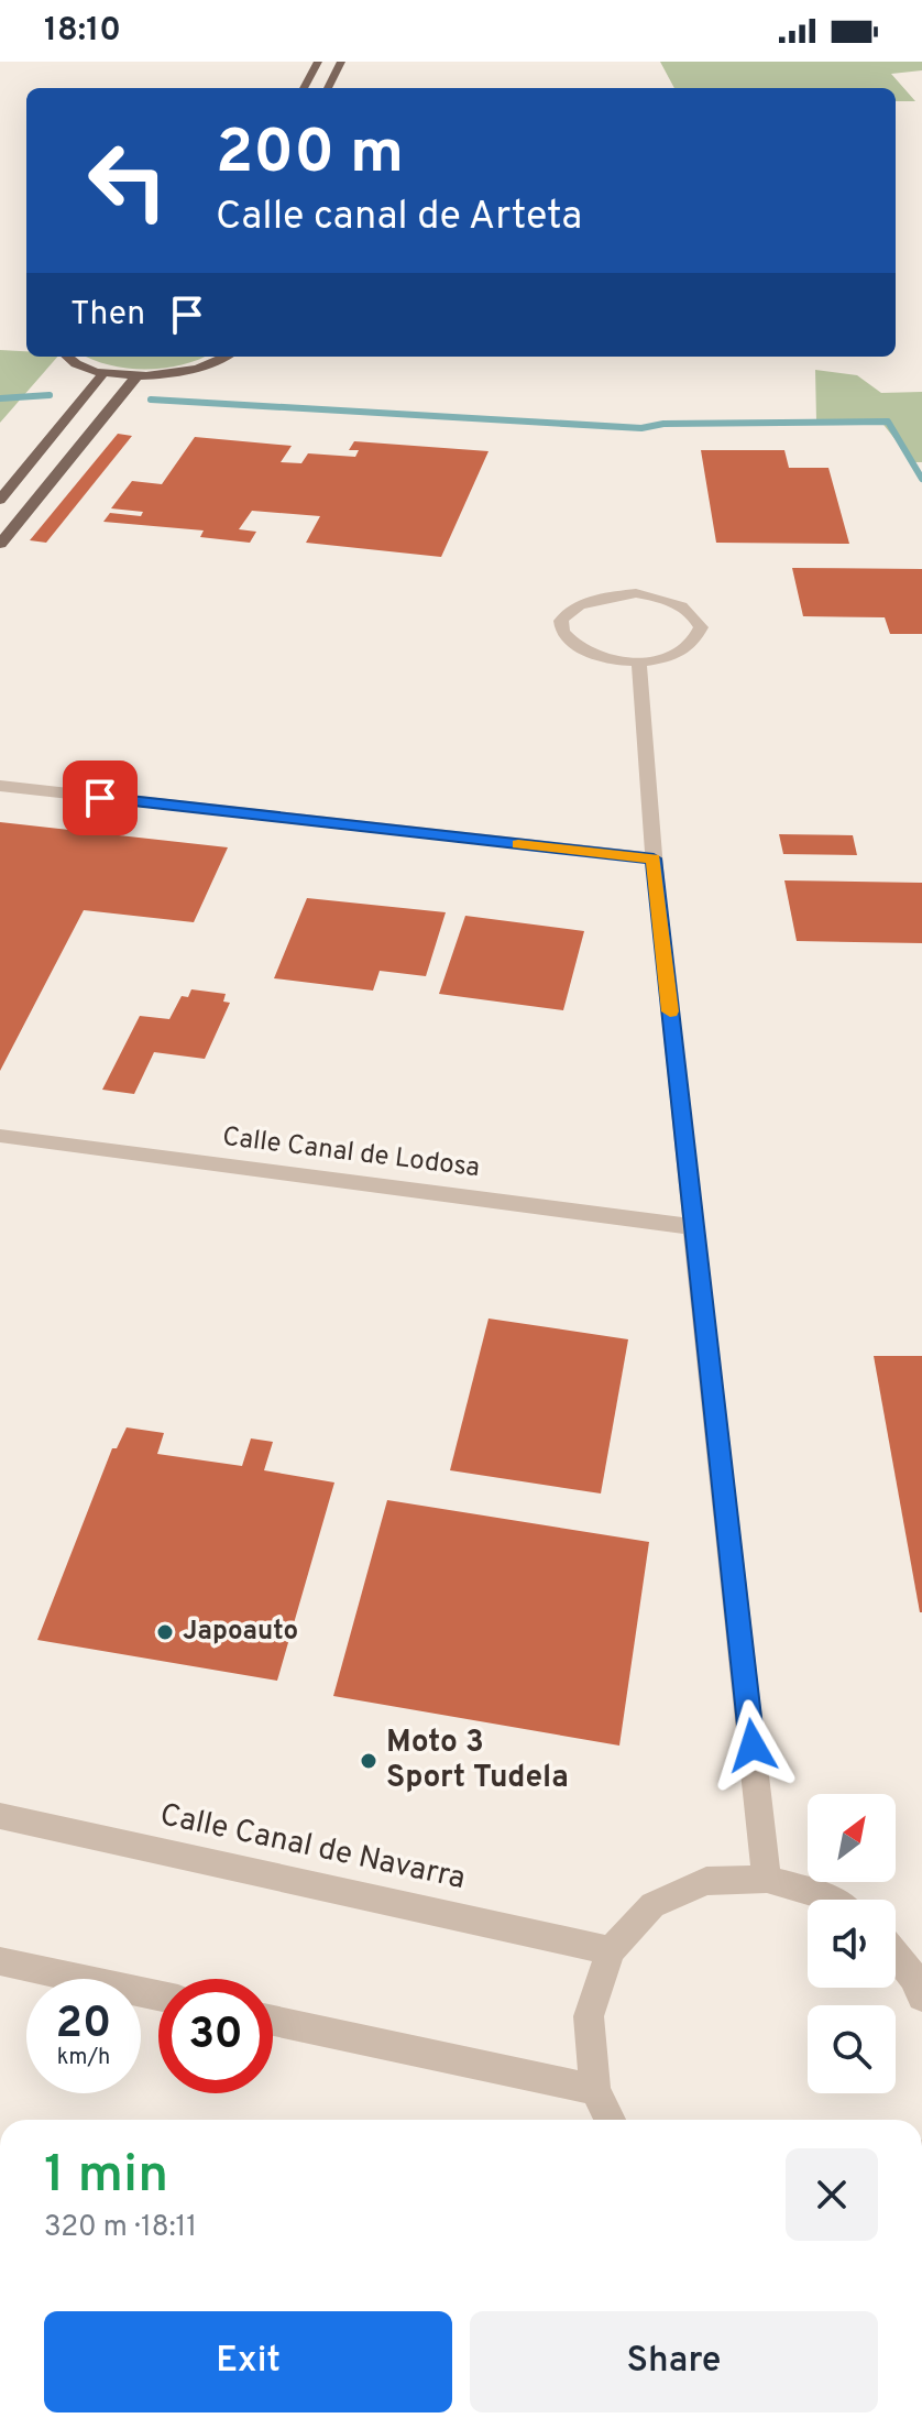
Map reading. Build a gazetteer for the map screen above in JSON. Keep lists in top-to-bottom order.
{
  "streets": {
    "street": ["Calle Canal de Lodosa", "Calle Canal de Navarra"]
  },
  "places": ["Japoauto", "Moto 3 Sport Tudela"],
  "north": "top right",
  "page": {
    "status": "18:10",
    "turn": ["200 m", "Calle canal de Arteta"],
    "then": "Then",
    "speed": "20 km/h",
    "limit": "30",
    "heading": ["1 min", "320 m · 18:11"],
    "buttons": ["Exit", "Share"]
  }
}
